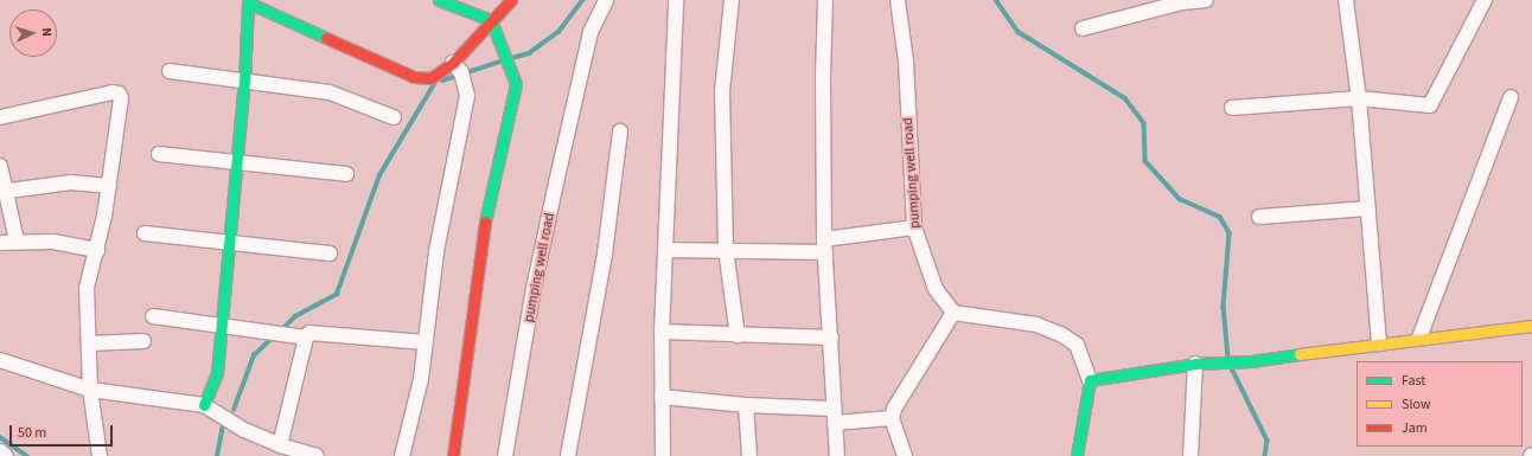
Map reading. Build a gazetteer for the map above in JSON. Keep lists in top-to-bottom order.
{
  "streets": {
    "street": ["pumping well road"]
  },
  "legend": ["Fast", "Slow", "Jam"],
  "scale_bar": "50 m",
  "north": "right"
}
